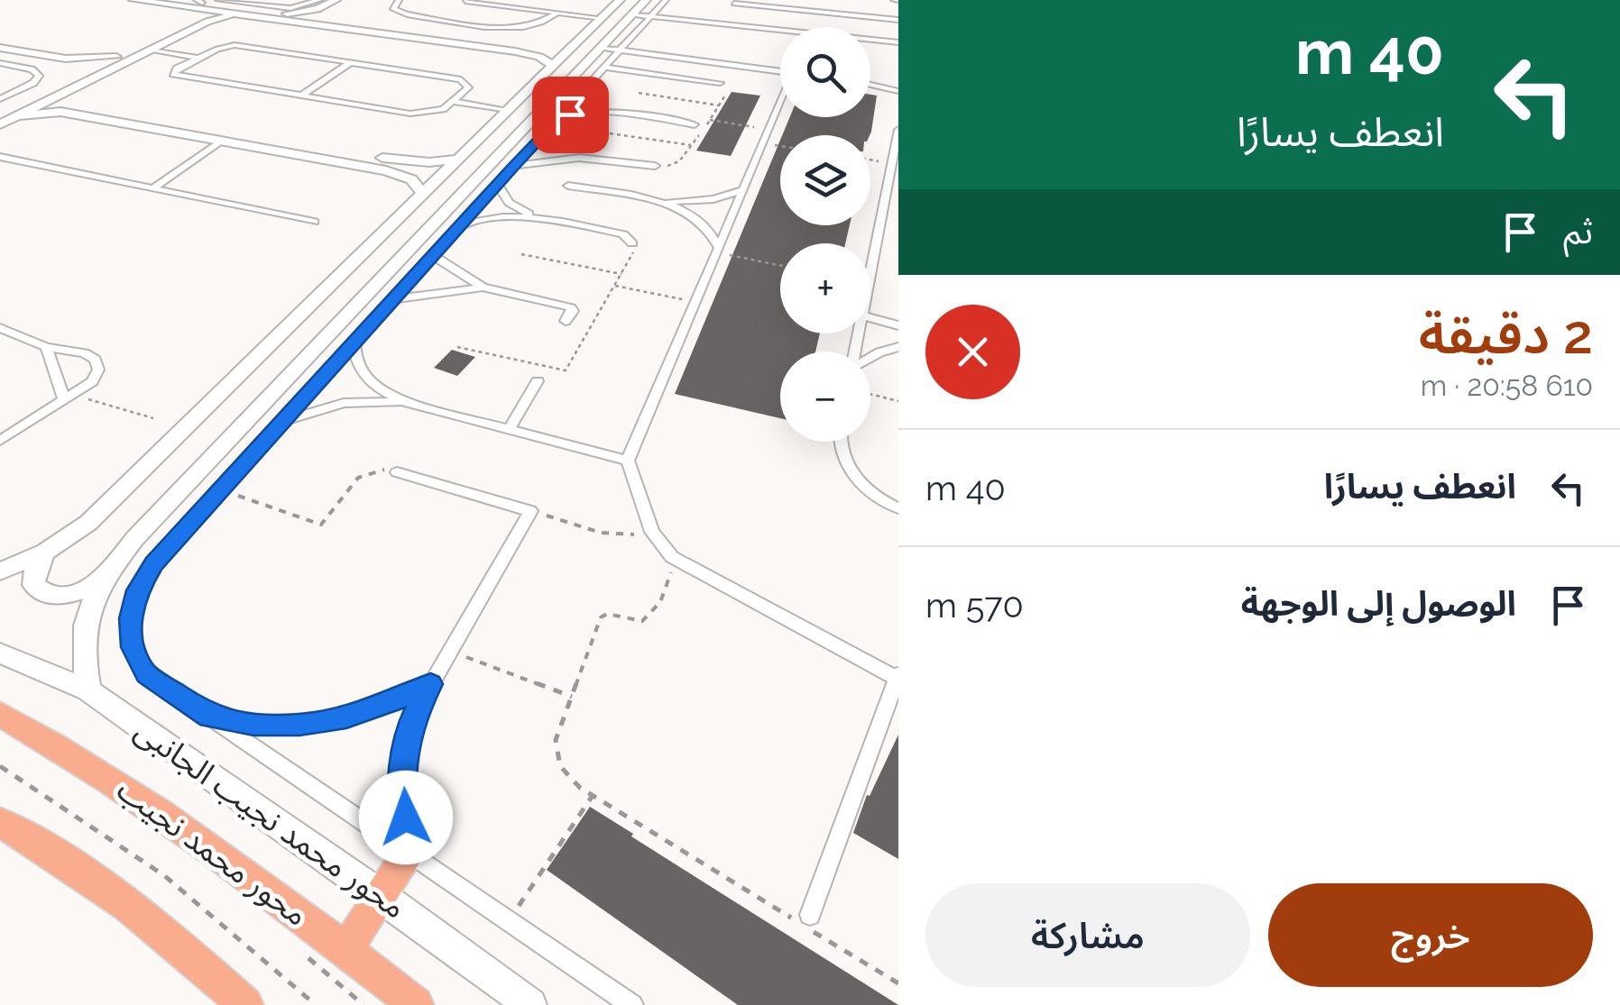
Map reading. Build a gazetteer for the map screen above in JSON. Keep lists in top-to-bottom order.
{
  "streets": {
    "main road": ["محور محمد نجيب"],
    "street": ["محور محمد نجيب الجانبى"]
  },
  "page": {
    "turn": ["40 m", "انعطف يسارًا"],
    "map_buttons": ["+", "−"],
    "then": "ثم",
    "heading": ["2 دقيقة", "610 m · 20:58"],
    "list": [
      {
        "name": "انعطف يسارًا",
        "value": "40 m"
      },
      {
        "name": "الوصول إلى الوجهة",
        "value": "570 m"
      }
    ],
    "buttons": ["خروج", "مشاركة"]
  }
}
